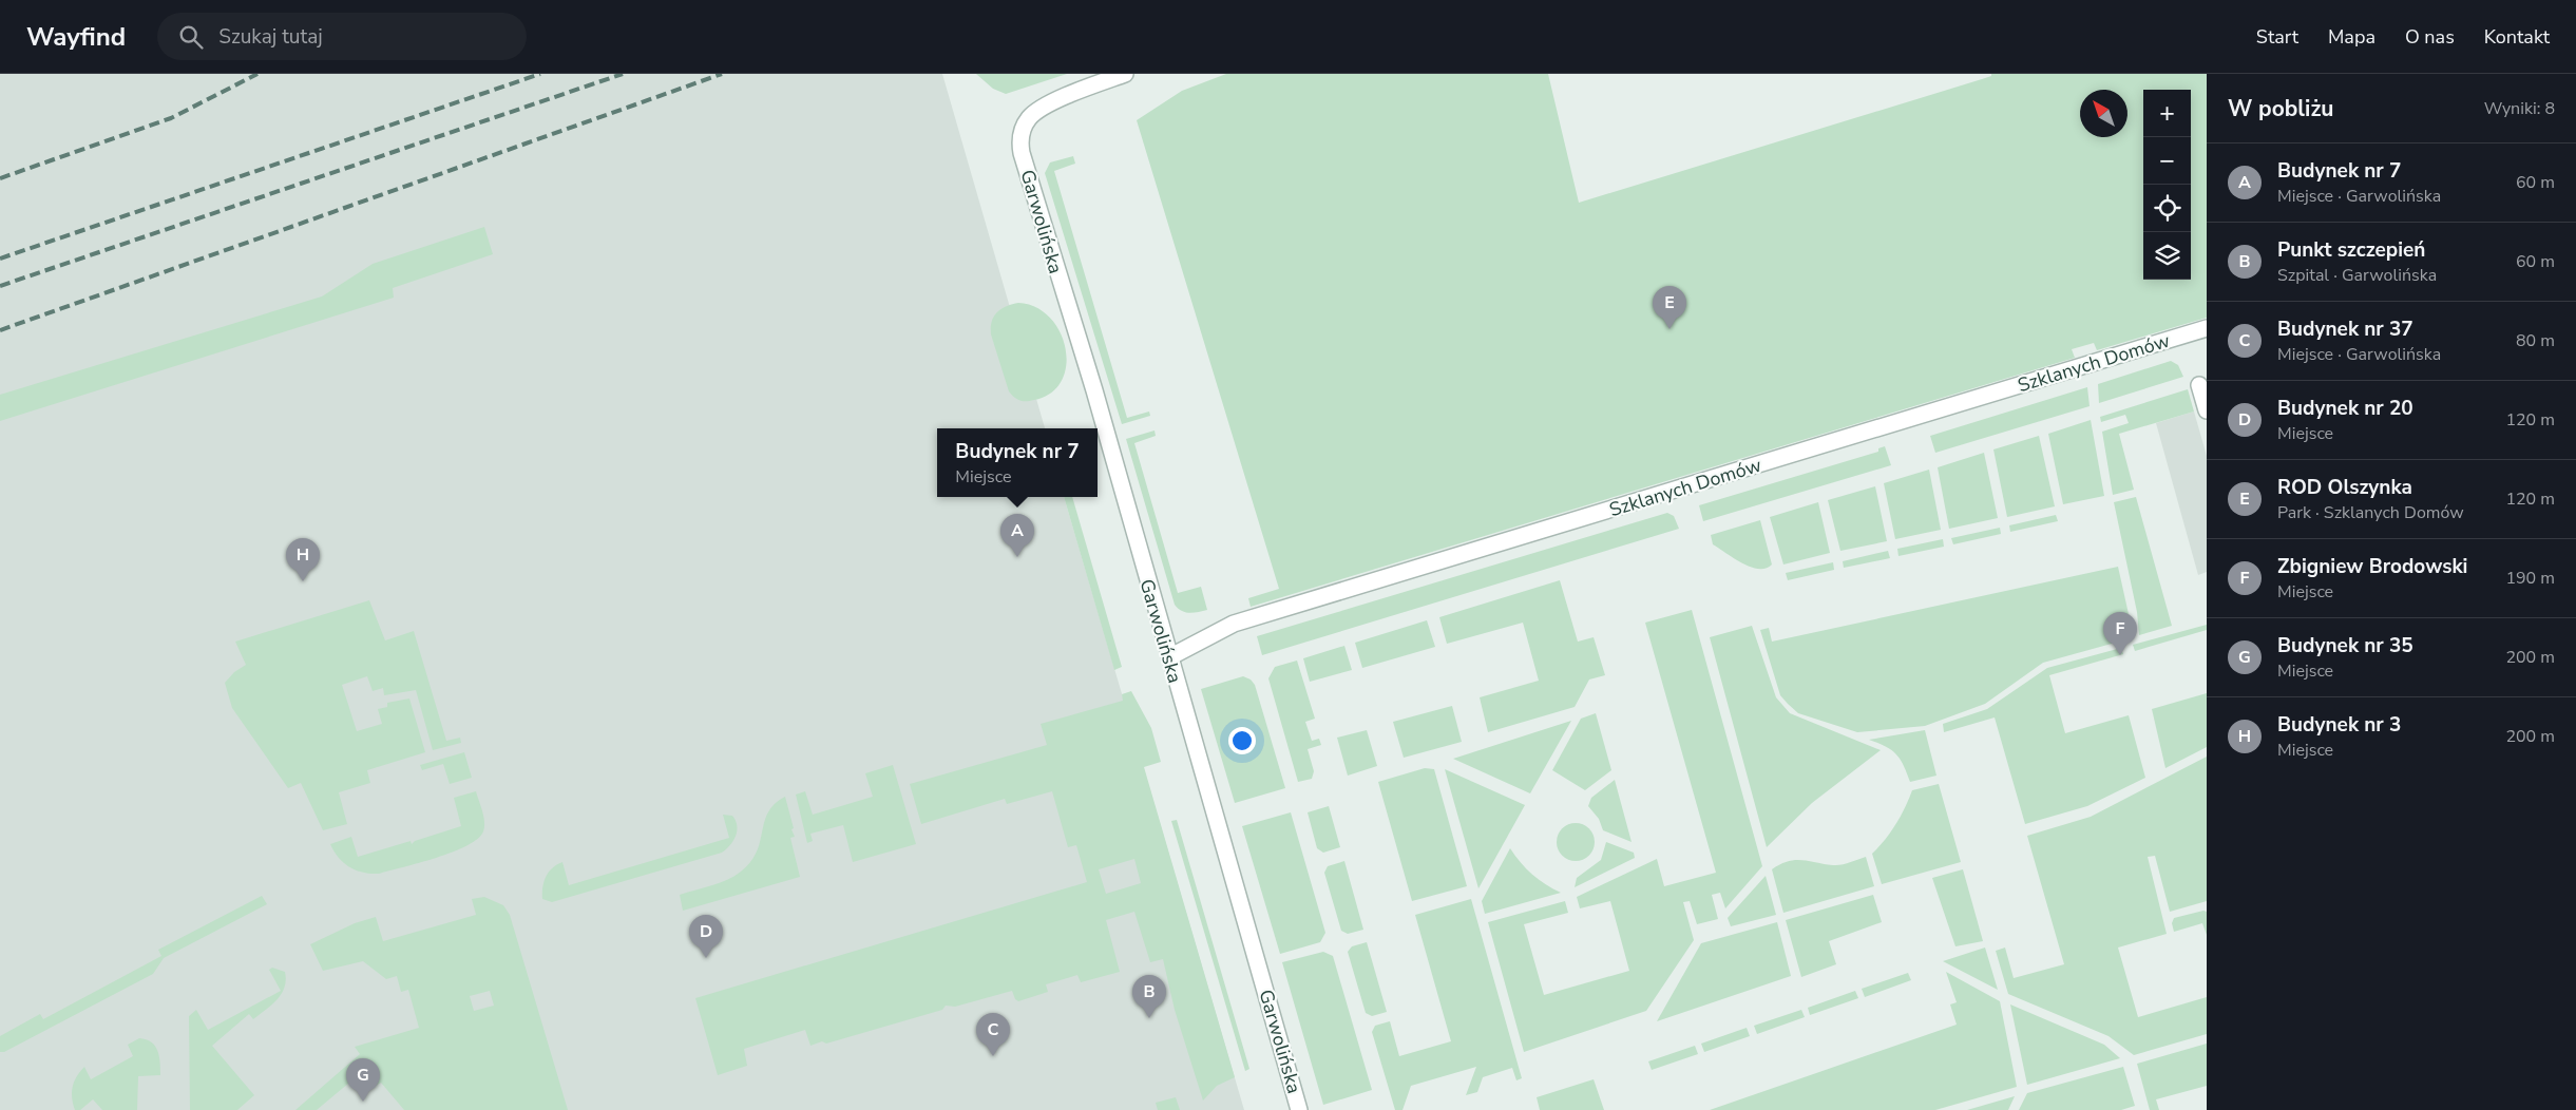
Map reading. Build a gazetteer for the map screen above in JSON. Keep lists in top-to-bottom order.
{
  "streets": {
    "street": ["Garwolińska", "Szklanych Domów"]
  },
  "crossings": [
    ["Garwolińska", "Szklanych Domów"]
  ],
  "north": "top left",
  "page": {
    "header": "Wayfind",
    "search": "Szukaj tutaj",
    "nav": [
      "Start",
      "Mapa",
      "O nas",
      "Kontakt"
    ],
    "heading": ["W pobliżu", "Wyniki: 8"],
    "map_buttons": ["+", "−"],
    "list": [
      {
        "mark": "A",
        "name": "Budynek nr 7",
        "note": "Miejsce · Garwolińska",
        "value": "60 m"
      },
      {
        "mark": "B",
        "name": "Punkt szczepień",
        "note": "Szpital · Garwolińska",
        "value": "60 m"
      },
      {
        "mark": "C",
        "name": "Budynek nr 37",
        "note": "Miejsce · Garwolińska",
        "value": "80 m"
      },
      {
        "mark": "D",
        "name": "Budynek nr 20",
        "note": "Miejsce",
        "value": "120 m"
      },
      {
        "mark": "E",
        "name": "ROD Olszynka",
        "note": "Park · Szklanych Domów",
        "value": "120 m"
      },
      {
        "mark": "F",
        "name": "Zbigniew Brodowski",
        "note": "Miejsce",
        "value": "190 m"
      },
      {
        "mark": "G",
        "name": "Budynek nr 35",
        "note": "Miejsce",
        "value": "200 m"
      },
      {
        "mark": "H",
        "name": "Budynek nr 3",
        "note": "Miejsce",
        "value": "200 m"
      }
    ],
    "pins": [
      "E",
      "A",
      "H",
      "F",
      "D",
      "B",
      "C",
      "G"
    ],
    "popup": ["Budynek nr 7", "Miejsce"]
  }
}
